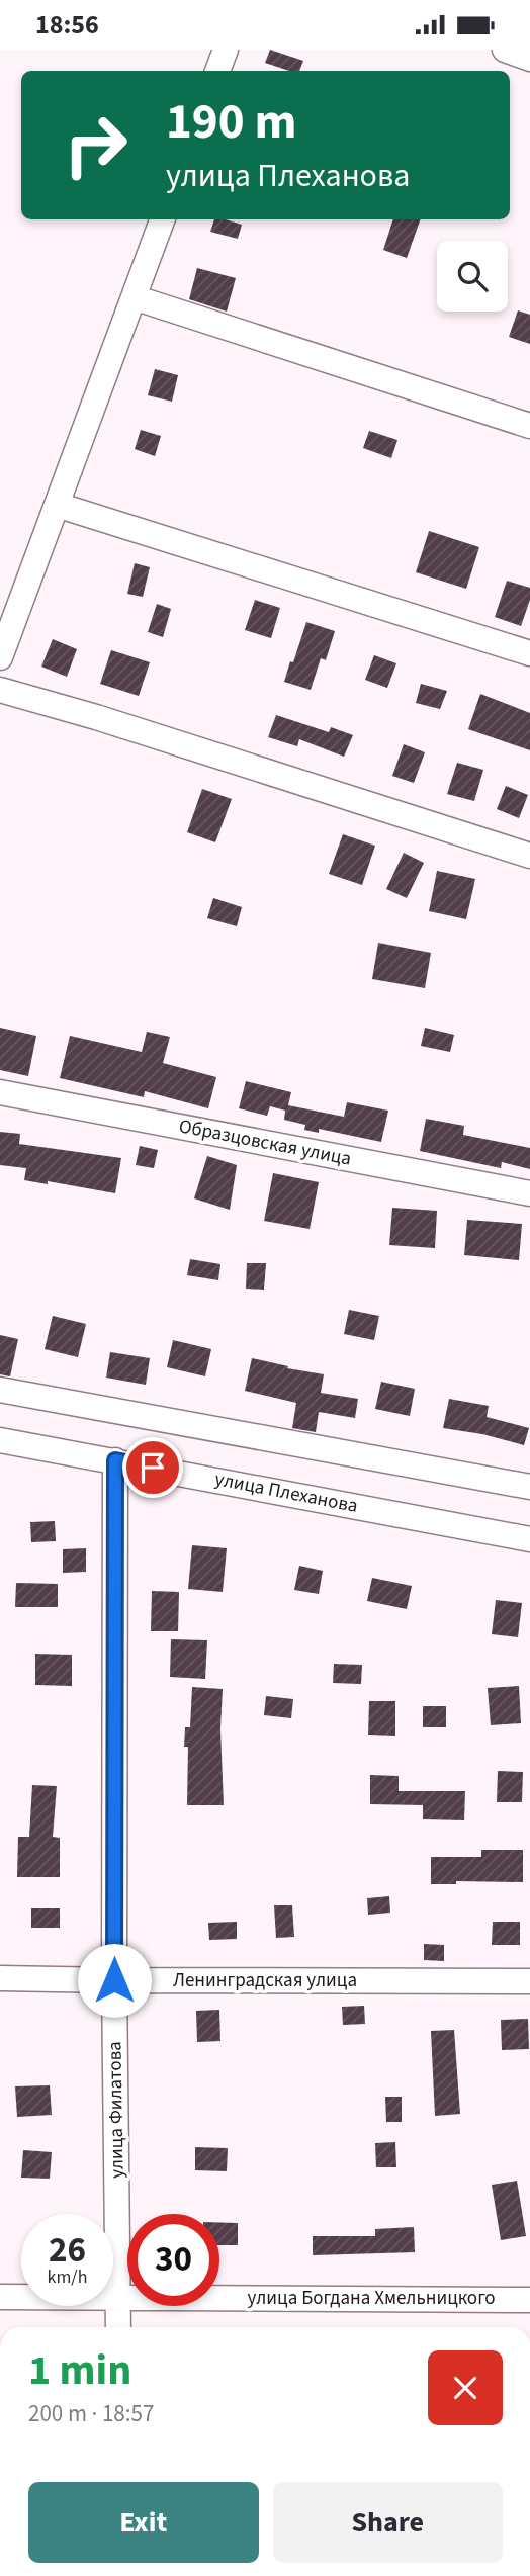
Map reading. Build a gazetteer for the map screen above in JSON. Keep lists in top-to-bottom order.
{
  "streets": {
    "street": [
      "Образцовская улица",
      "улица Плеханова",
      "Ленинградская улица",
      "улица Филатова",
      "улица Богдана Хмельницкого"
    ]
  },
  "crossings": [
    ["улица Плеханова", "улица Филатова"],
    ["Ленинградская улица", "улица Филатова"],
    ["улица Филатова", "улица Богдана Хмельницкого"]
  ],
  "page": {
    "status": "18:56",
    "turn": ["190 m", "улица Плеханова"],
    "speed": "26 km/h",
    "limit": "30",
    "heading": ["1 min", "200 m · 18:57"],
    "buttons": ["Exit", "Share"]
  }
}
